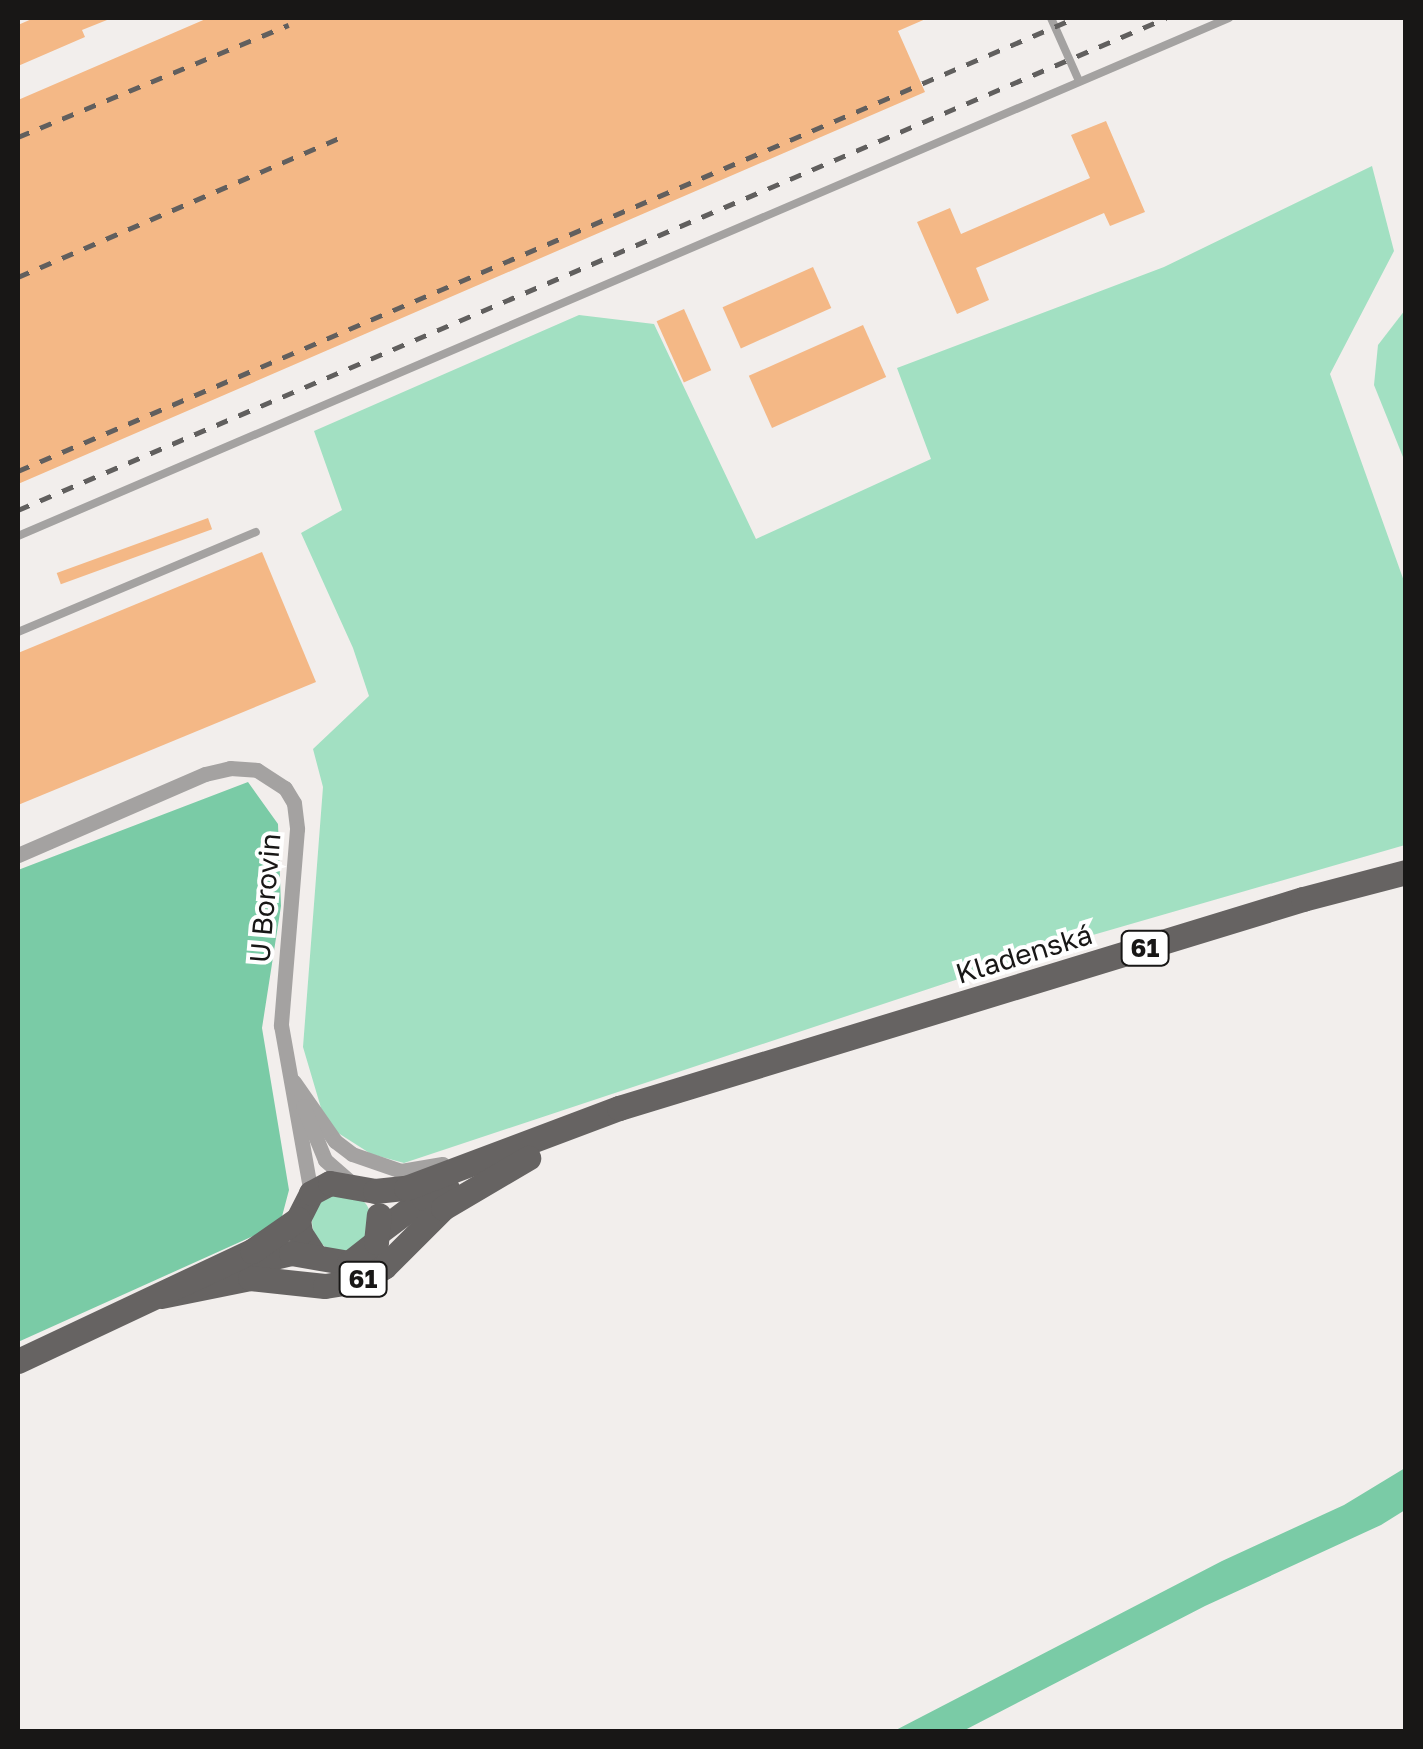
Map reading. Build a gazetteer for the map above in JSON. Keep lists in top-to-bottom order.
{
  "streets": {
    "main road": ["61", "Kladenská"],
    "street": ["U Borovin"]
  },
  "crossings": [
    ["61", "Kladenská"]
  ]
}
